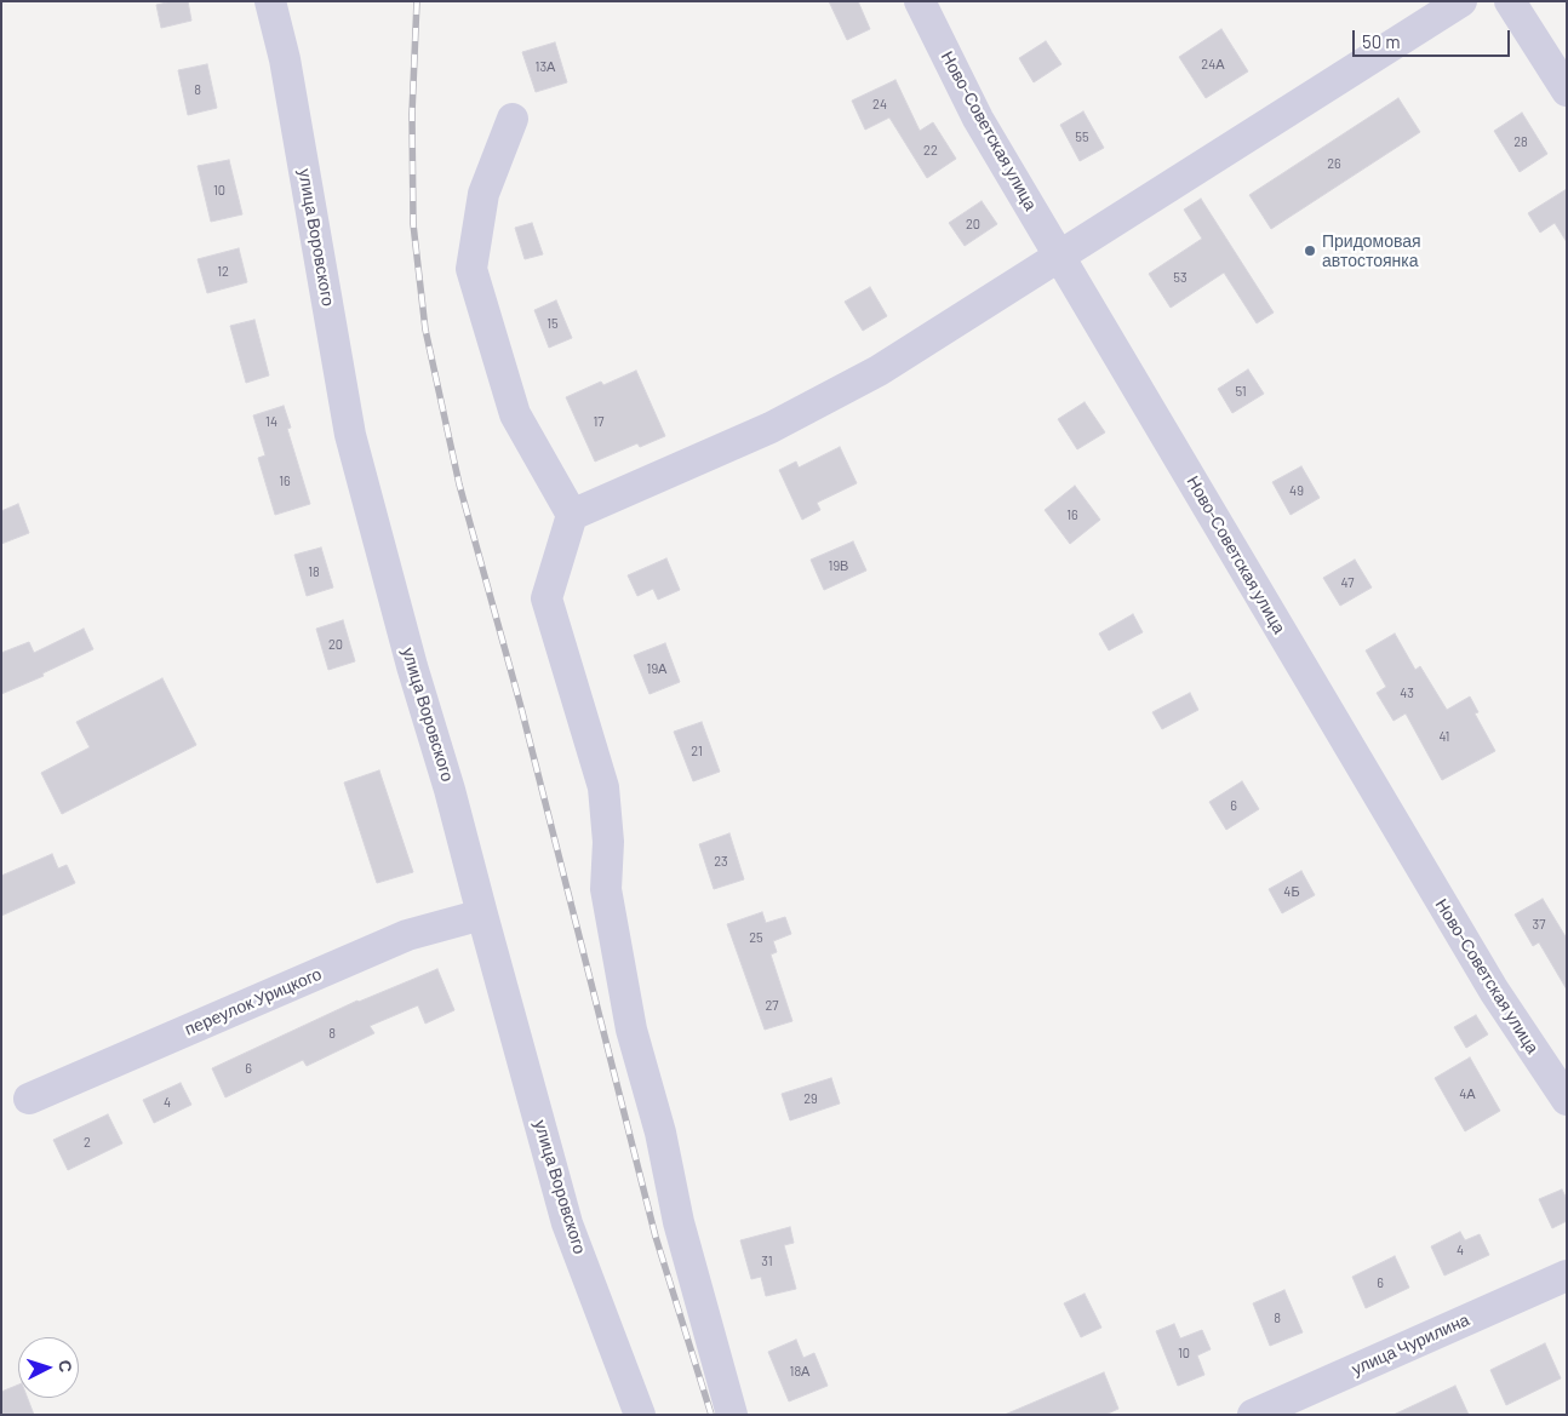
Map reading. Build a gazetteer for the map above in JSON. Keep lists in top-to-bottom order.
{
  "streets": {
    "street": [
      "Ново-Советская улица",
      "улица Воровского",
      "переулок Урицкого",
      "улица Чурилина"
    ]
  },
  "crossings": [
    ["улица Воровского", "переулок Урицкого"]
  ],
  "places": ["Придомовая автостоянка"],
  "house_numbers": [
    "24А",
    "13А",
    "8",
    "24",
    "55",
    "28",
    "22",
    "26",
    "10",
    "20",
    "12",
    "53",
    "15",
    "51",
    "14",
    "17",
    "16",
    "49",
    "16",
    "19В",
    "18",
    "47",
    "20",
    "19А",
    "43",
    "41",
    "21",
    "6",
    "23",
    "4Б",
    "37",
    "25",
    "27",
    "8",
    "6",
    "4А",
    "29",
    "4",
    "2",
    "4",
    "31",
    "6",
    "8",
    "10",
    "18А"
  ],
  "scale_bar": "50 m",
  "north": "right"
}
